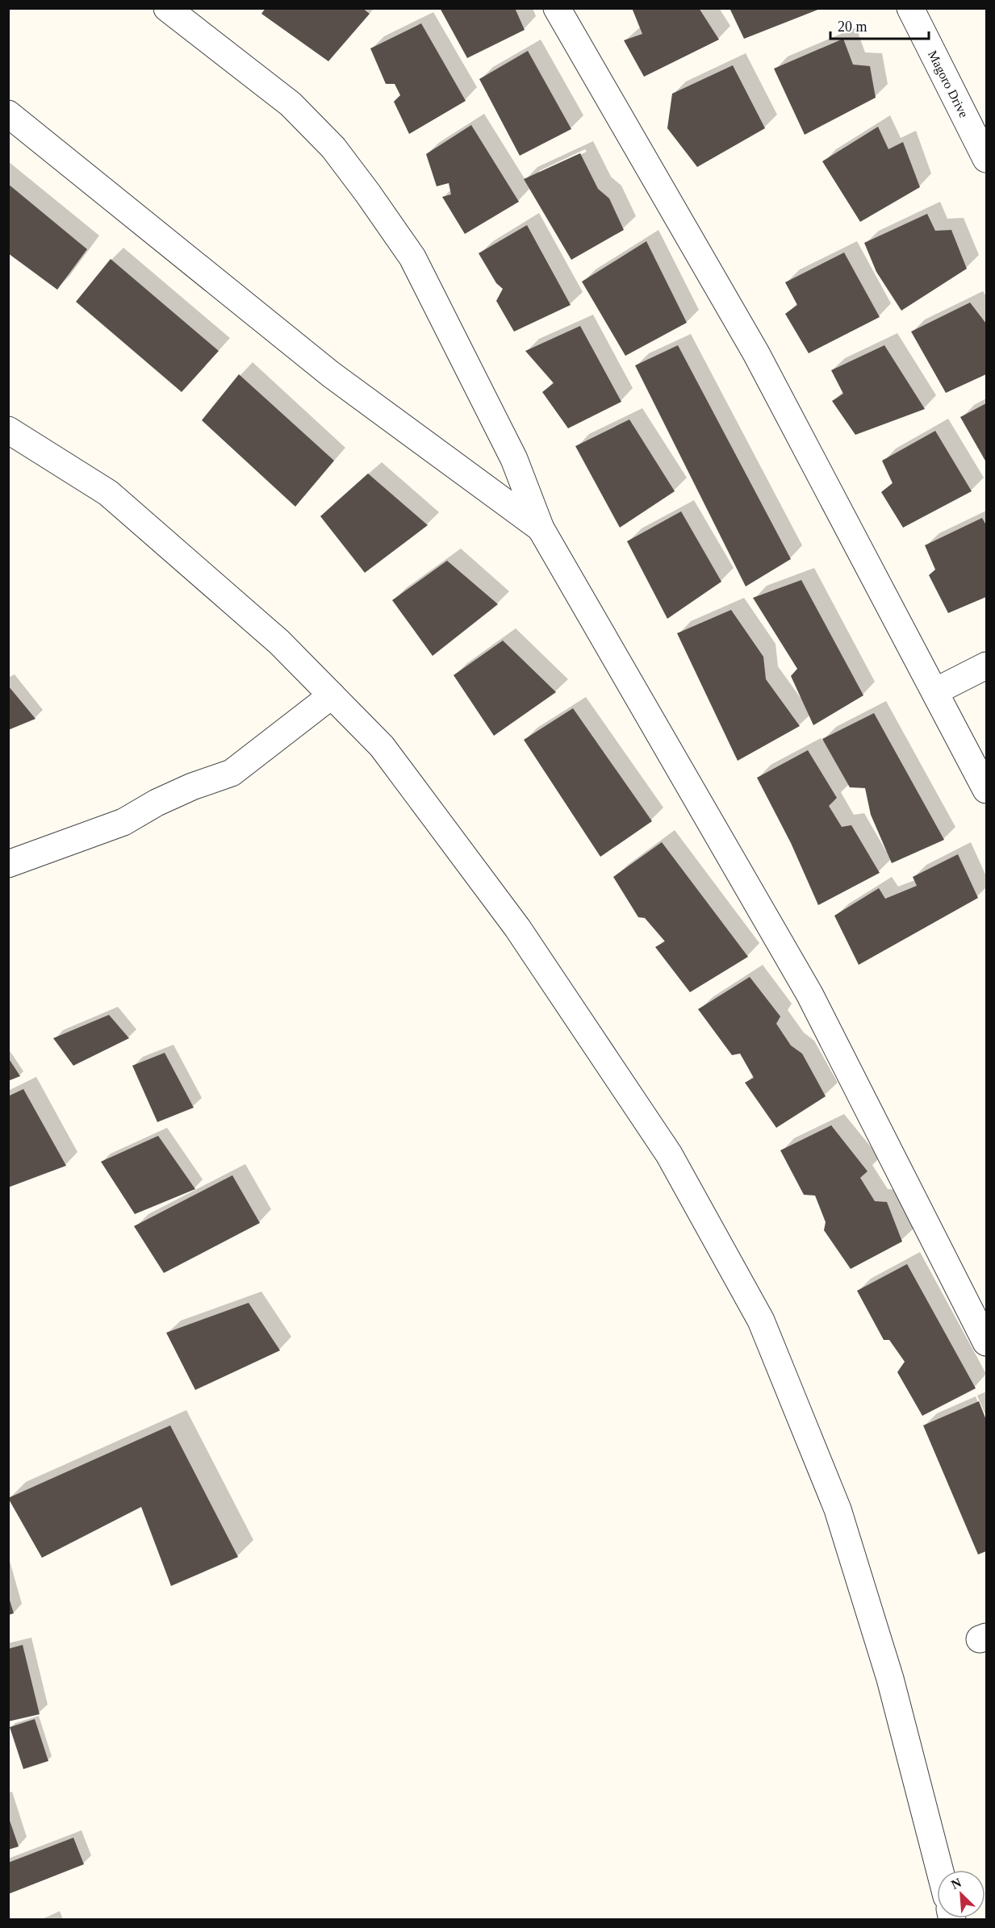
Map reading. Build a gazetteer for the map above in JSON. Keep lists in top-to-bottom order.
{
  "streets": {
    "street": ["Magoro Drive"]
  },
  "scale_bar": "20 m",
  "north": "top left"
}
